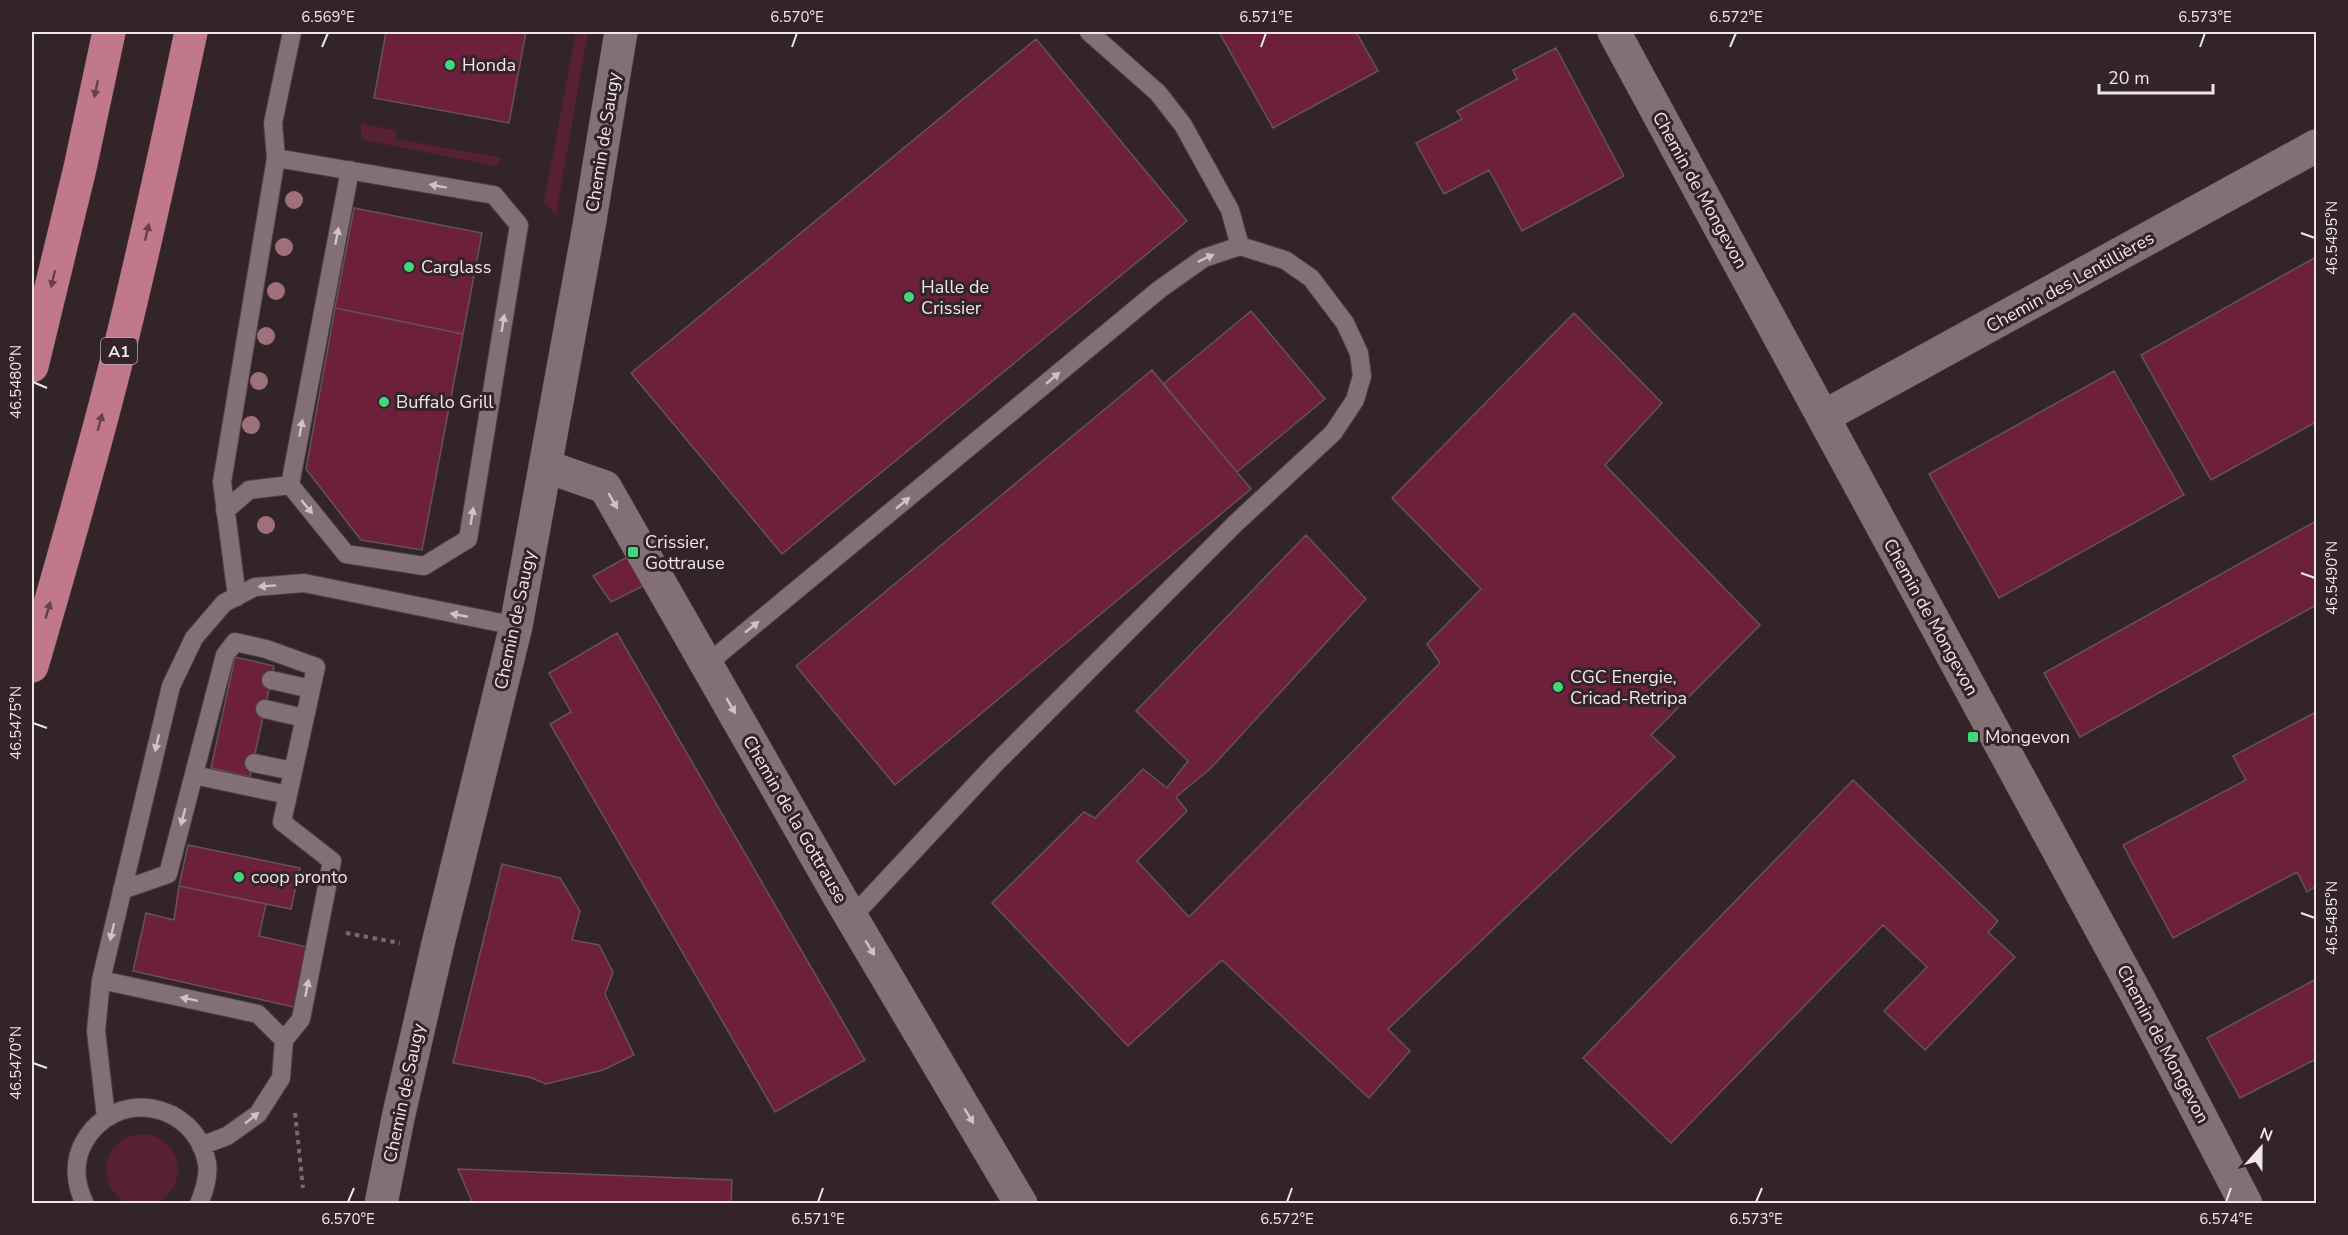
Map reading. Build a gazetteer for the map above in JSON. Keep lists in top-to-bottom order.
{
  "streets": {
    "highway": ["A1"],
    "street": [
      "Chemin de Saugy",
      "Chemin de Mongevon",
      "Chemin des Lentillières",
      "Chemin de la Gottrause"
    ]
  },
  "crossings": [
    ["Chemin de Saugy", "Chemin de la Gottrause"],
    ["Chemin de Mongevon", "Chemin des Lentillières"]
  ],
  "one_way": ["Chemin de la Gottrause"],
  "places": {
    "other": [
      "Honda",
      "Carglass",
      "Halle de Crissier",
      "Buffalo Grill",
      "CGC Energie, Cricad-Retripa",
      "coop pronto"
    ],
    "transit": ["Crissier, Gottrause", "Mongevon"]
  },
  "scale_bar": "20 m",
  "north": "top",
  "coordinates": [
    "6.569°E",
    "6.570°E",
    "6.571°E",
    "6.572°E",
    "6.573°E",
    "46.5495°N",
    "46.5480°N",
    "46.5490°N",
    "46.5475°N",
    "46.5485°N",
    "46.5470°N",
    "6.574°E"
  ]
}
